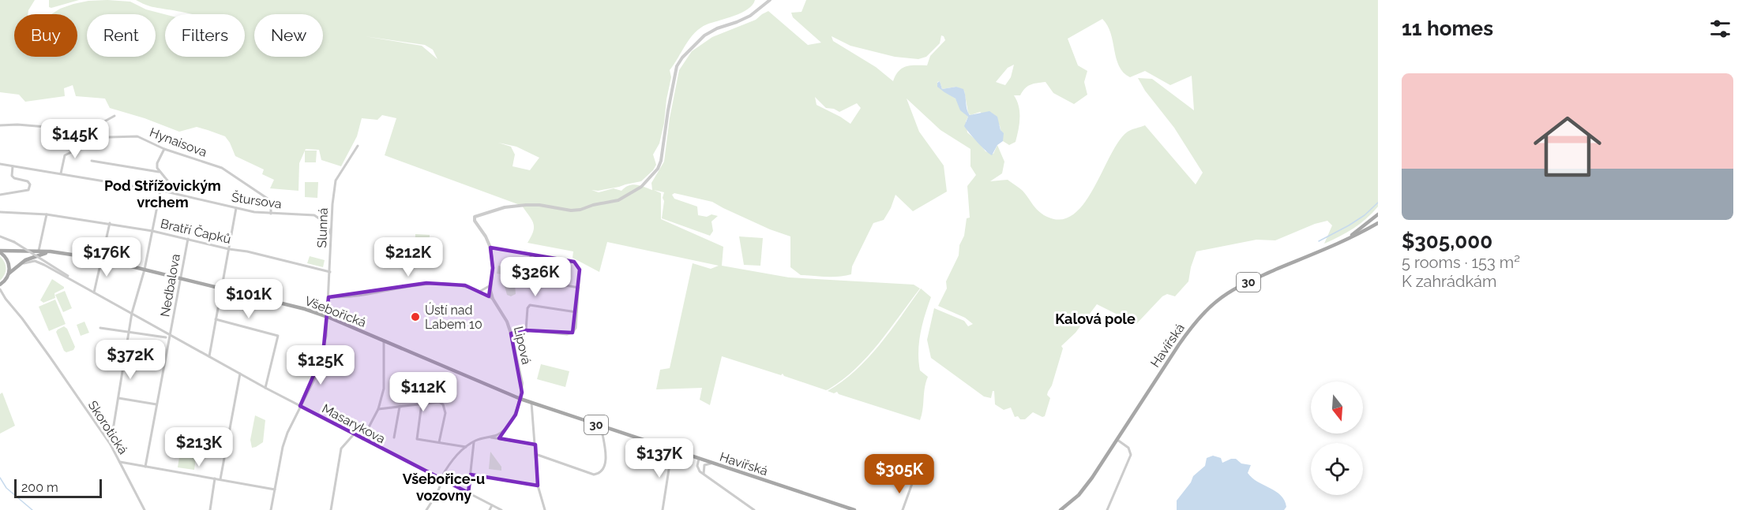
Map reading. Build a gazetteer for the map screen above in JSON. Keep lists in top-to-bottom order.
{
  "streets": {
    "main road": ["30", "Všebořická", "Havířská"],
    "street": [
      "Hynaisova",
      "Štursova",
      "Slunná",
      "Bratří Čapků",
      "Nedbalova",
      "Lipová",
      "Masarykova",
      "Skorotická"
    ]
  },
  "crossings": [
    ["Hynaisova", "Štursova"],
    ["Štursova", "Slunná"],
    ["Slunná", "Bratří Čapků"],
    ["Slunná", "Všebořická"],
    ["Slunná", "Masarykova"],
    ["Bratří Čapků", "Nedbalova"],
    ["30", "Všebořická"],
    ["Nedbalova", "Všebořická"],
    ["Nedbalova", "Masarykova"],
    ["Všebořická", "Lipová"],
    ["Všebořická", "Havířská"],
    ["Všebořická", "Masarykova"],
    ["Lipová", "Havířská"]
  ],
  "districts": ["Pod Střížovickým vrchem", "Kalová pole", "Všebořice-u vozovny"],
  "places": ["Ústí nad Labem 10"],
  "scale_bar": "200 m",
  "north": "bottom",
  "page": {
    "heading": "11 homes",
    "chip": [
      "Buy",
      "Rent",
      "Filters",
      "New"
    ],
    "list": [
      {
        "name": "$305,000",
        "note": "5 rooms · 153 m² · K zahrádkám"
      }
    ],
    "price": [
      "$145K",
      "$176K",
      "$212K",
      "$326K",
      "$101K",
      "$372K",
      "$125K",
      "$112K",
      "$213K",
      "$137K",
      "$305K"
    ],
    "scale": "200 m"
  }
}
